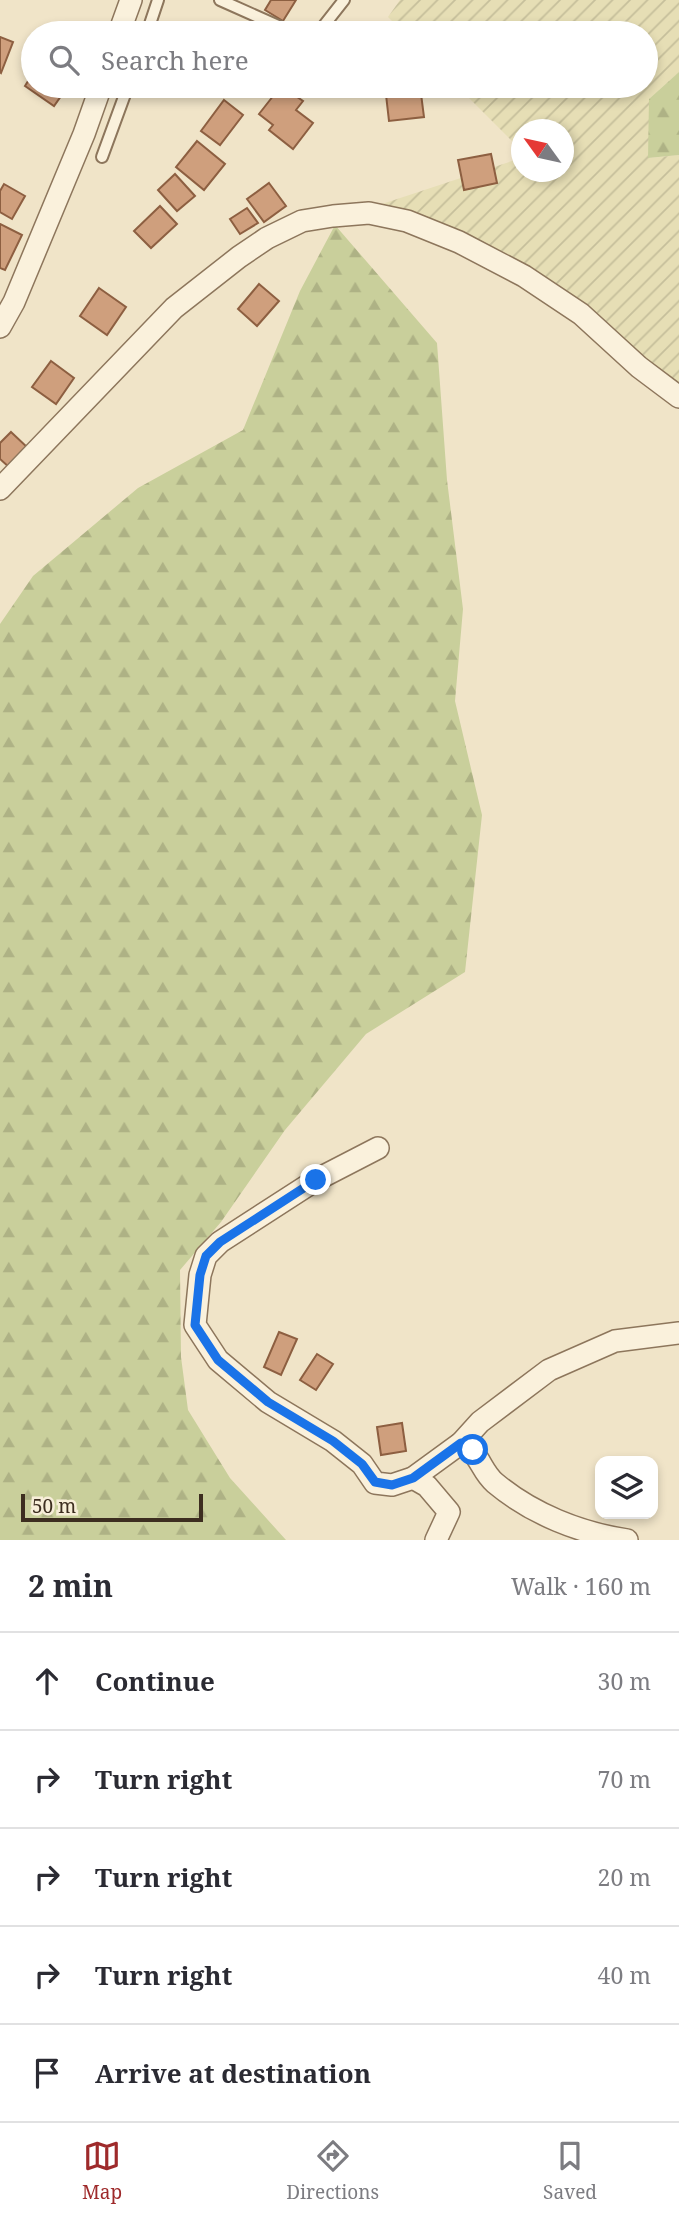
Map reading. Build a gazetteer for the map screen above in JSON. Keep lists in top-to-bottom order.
{
  "scale_bar": "50 m",
  "north": "top left",
  "page": {
    "search": "Search here",
    "scale": "50 m",
    "heading": ["2 min", "Walk · 160 m"],
    "list": [
      ["Continue", "30 m"],
      ["Turn right", "70 m"],
      ["Turn right", "20 m"],
      ["Turn right", "40 m"],
      "Arrive at destination"
    ],
    "nav": ["Map", "Directions", "Saved"]
  }
}
